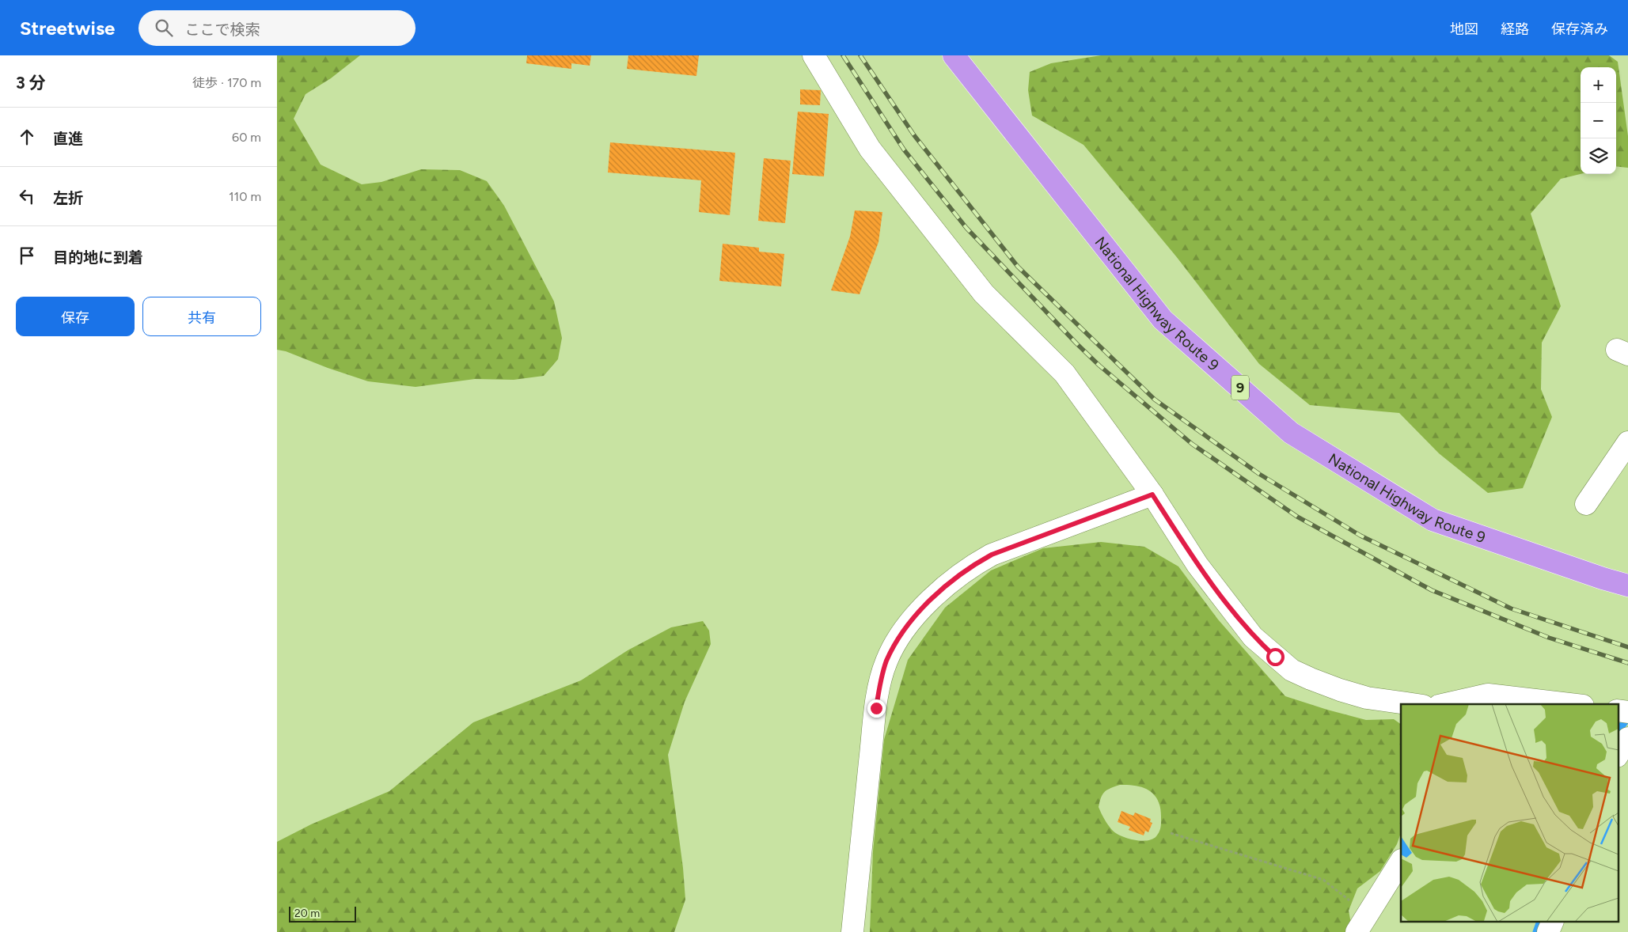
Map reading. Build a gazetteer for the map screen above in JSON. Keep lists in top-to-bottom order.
{
  "streets": {
    "highway": ["National Highway Route 9", "9"]
  },
  "scale_bar": "20 m",
  "page": {
    "header": "Streetwise",
    "search": "ここで検索",
    "nav": ["地図", "経路", "保存済み"],
    "heading": ["3 分", "徒歩 · 170 m"],
    "map_buttons": ["+", "−"],
    "list": [
      ["直進", "60 m"],
      ["左折", "110 m"],
      "目的地に到着"
    ],
    "buttons": ["保存", "共有"],
    "scale": "20 m"
  }
}
